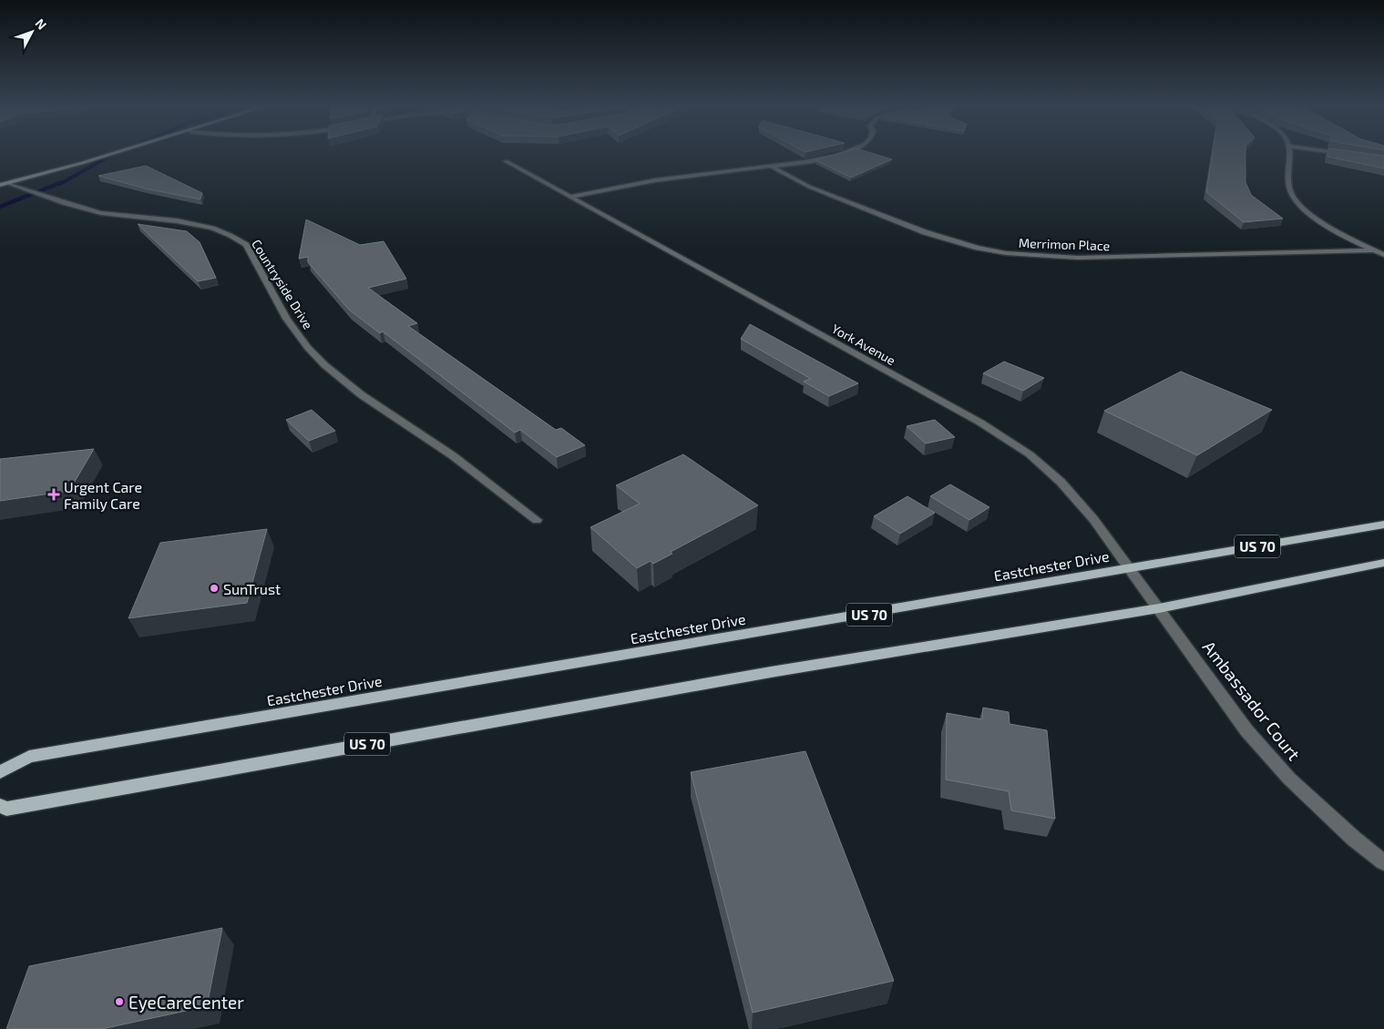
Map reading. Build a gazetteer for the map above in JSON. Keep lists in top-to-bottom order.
{
  "streets": {
    "main road": ["US 70", "Eastchester Drive"],
    "street": [
      "Merrimon Place",
      "Countryside Drive",
      "York Avenue",
      "Ambassador Court"
    ]
  },
  "crossings": [
    ["York Avenue", "US 70"],
    ["York Avenue", "Eastchester Drive"],
    ["York Avenue", "Ambassador Court"],
    ["US 70", "Ambassador Court"]
  ],
  "places": {
    "health": ["Urgent Care Family Care"],
    "other": ["SunTrust", "EyeCareCenter"]
  },
  "north": "top right"
}
